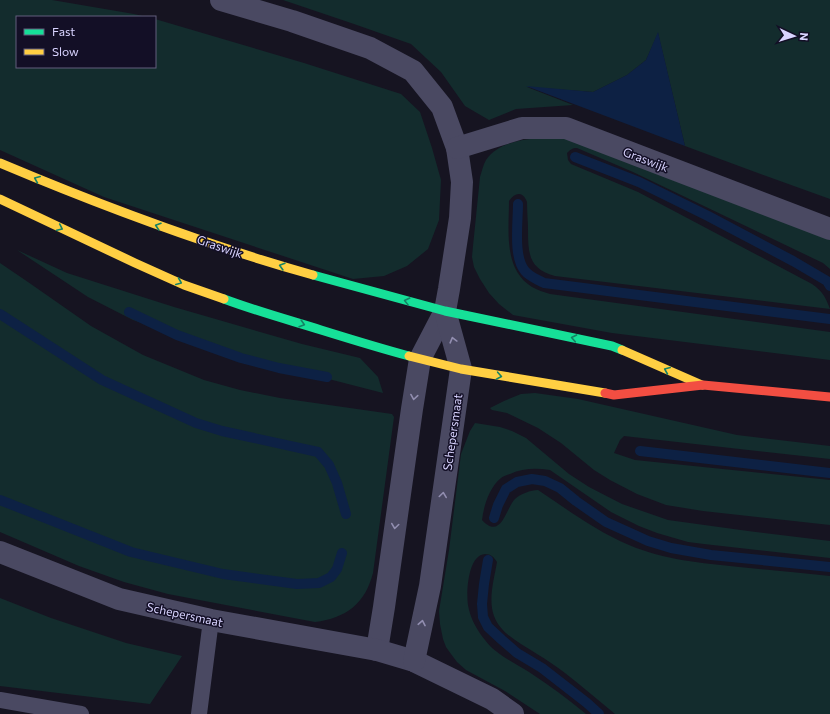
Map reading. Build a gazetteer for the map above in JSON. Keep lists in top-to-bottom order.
{
  "streets": {
    "main road": ["Graswijk"],
    "street": ["Schepersmaat"]
  },
  "crossings": [
    ["Graswijk", "Schepersmaat"]
  ],
  "legend": ["Fast", "Slow"],
  "north": "right"
}
